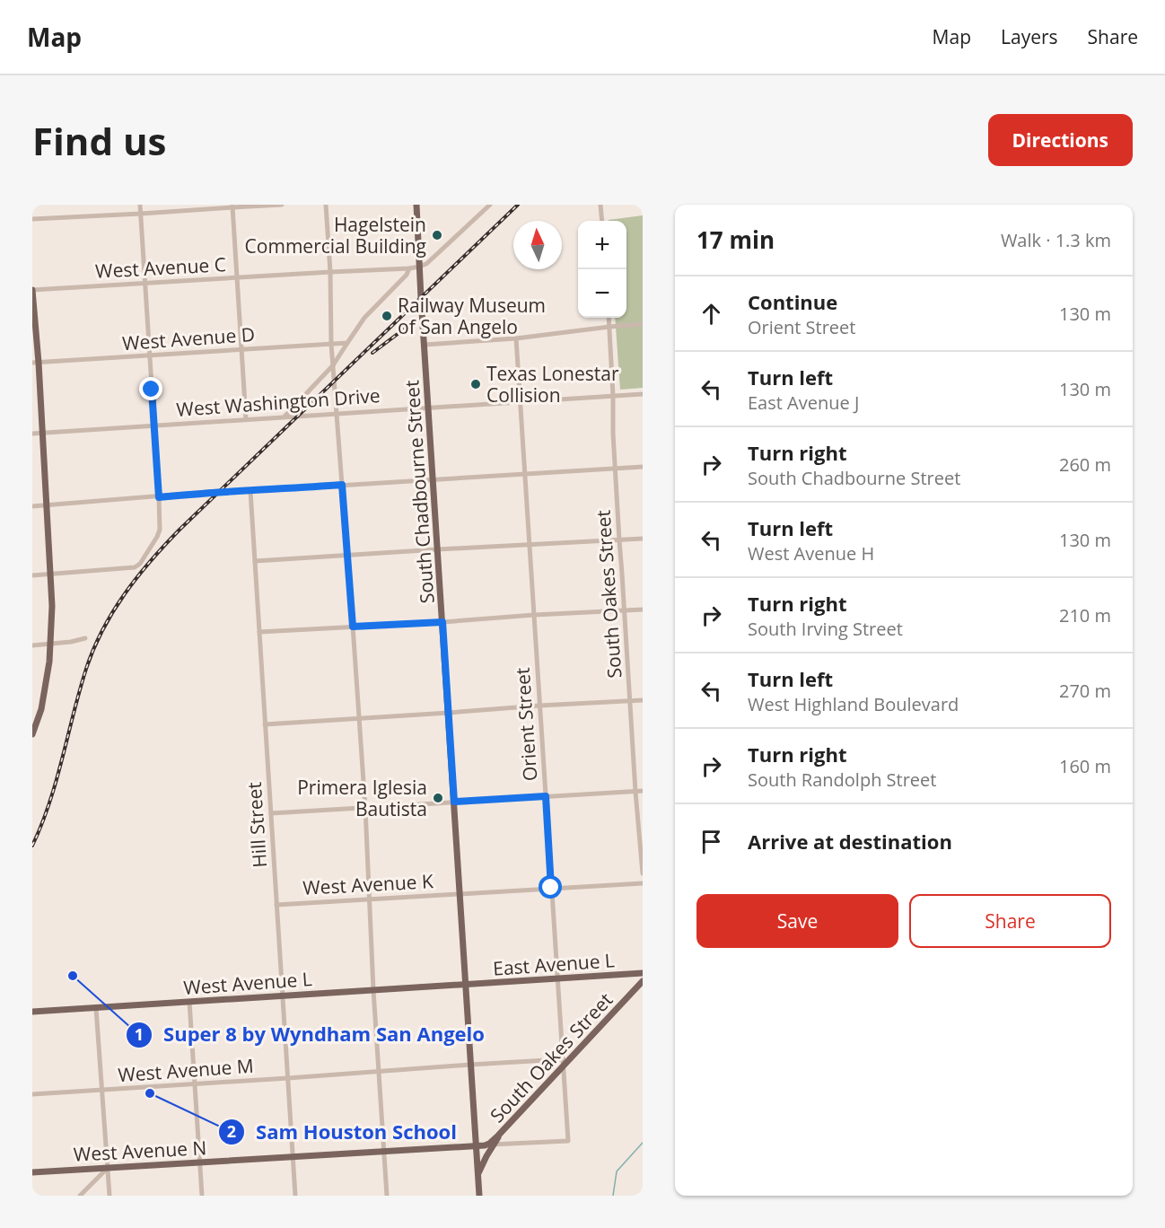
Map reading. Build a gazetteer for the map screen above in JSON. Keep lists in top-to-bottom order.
{
  "streets": {
    "main road": [
      "South Chadbourne Street",
      "South Oakes Street",
      "East Avenue L",
      "West Avenue L",
      "West Avenue N"
    ],
    "street": [
      "West Avenue C",
      "West Avenue D",
      "West Washington Drive",
      "Orient Street",
      "Hill Street",
      "West Avenue K",
      "West Avenue M"
    ]
  },
  "crossings": [
    ["West Avenue C", "South Chadbourne Street"],
    ["West Washington Drive", "South Chadbourne Street"],
    ["West Washington Drive", "South Oakes Street"],
    ["West Washington Drive", "Orient Street"],
    ["South Chadbourne Street", "South Oakes Street"],
    ["South Chadbourne Street", "West Avenue K"],
    ["South Chadbourne Street", "East Avenue L"],
    ["South Chadbourne Street", "West Avenue L"],
    ["South Chadbourne Street", "West Avenue M"],
    ["South Chadbourne Street", "West Avenue N"],
    ["South Oakes Street", "Orient Street"],
    ["South Oakes Street", "West Avenue N"],
    ["Orient Street", "West Avenue K"],
    ["Orient Street", "East Avenue L"],
    ["Orient Street", "West Avenue M"],
    ["Hill Street", "West Avenue K"],
    ["Hill Street", "West Avenue L"],
    ["Hill Street", "West Avenue M"],
    ["Hill Street", "West Avenue N"],
    ["East Avenue L", "West Avenue L"]
  ],
  "places": [
    "Hagelstein Commercial Building",
    "Railway Museum of San Angelo",
    "Texas Lonestar Collision",
    "Primera Iglesia Bautista",
    "Super 8 by Wyndham San Angelo",
    "Sam Houston School"
  ],
  "north": "top",
  "page": {
    "header": "Map",
    "nav": ["Map", "Layers", "Share"],
    "buttons": [
      "Directions",
      ["Save", "Share"]
    ],
    "title": "Find us",
    "heading": ["17 min", "Walk · 1.3 km"],
    "map_buttons": ["+", "−"],
    "list": [
      ["Continue", "Orient Street", "130 m"],
      ["Turn left", "East Avenue J", "130 m"],
      ["Turn right", "South Chadbourne Street", "260 m"],
      ["Turn left", "West Avenue H", "130 m"],
      ["Turn right", "South Irving Street", "210 m"],
      ["Turn left", "West Highland Boulevard", "270 m"],
      ["Turn right", "South Randolph Street", "160 m"],
      "Arrive at destination"
    ]
  }
}
